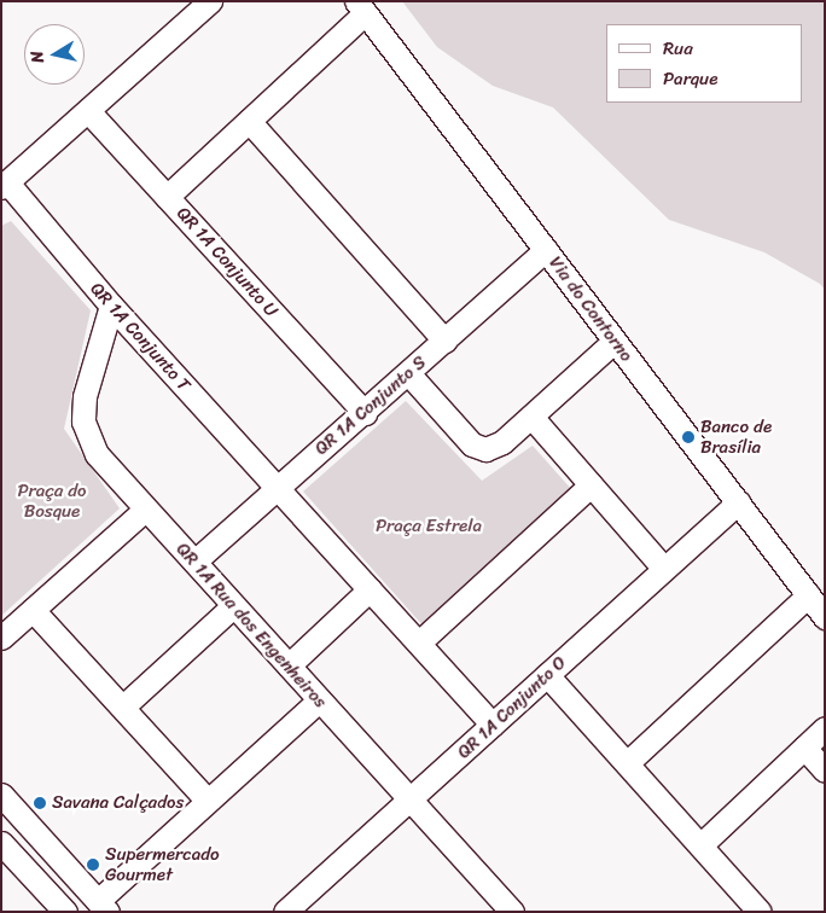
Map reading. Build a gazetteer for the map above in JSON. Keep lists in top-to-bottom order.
{
  "streets": {
    "street": [
      "QR 1A Conjunto U",
      "Via do Contorno",
      "QR 1A Conjunto T",
      "QR 1A Conjunto S",
      "QR 1A Rua dos Engenheiros",
      "QR 1A Conjunto O"
    ]
  },
  "crossings": [
    ["QR 1A Conjunto U", "QR 1A Conjunto S"],
    ["Via do Contorno", "QR 1A Conjunto S"],
    ["Via do Contorno", "QR 1A Conjunto O"],
    ["QR 1A Conjunto T", "QR 1A Conjunto S"],
    ["QR 1A Conjunto T", "QR 1A Rua dos Engenheiros"],
    ["QR 1A Conjunto T", "QR 1A Conjunto O"],
    ["QR 1A Conjunto S", "QR 1A Rua dos Engenheiros"],
    ["QR 1A Rua dos Engenheiros", "QR 1A Conjunto O"]
  ],
  "parks": ["Praça do Bosque", "Praça Estrela"],
  "places": ["Banco de Brasília", "Savana Calçados", "Supermercado Gourmet"],
  "legend": ["Rua", "Parque"],
  "north": "left"
}
